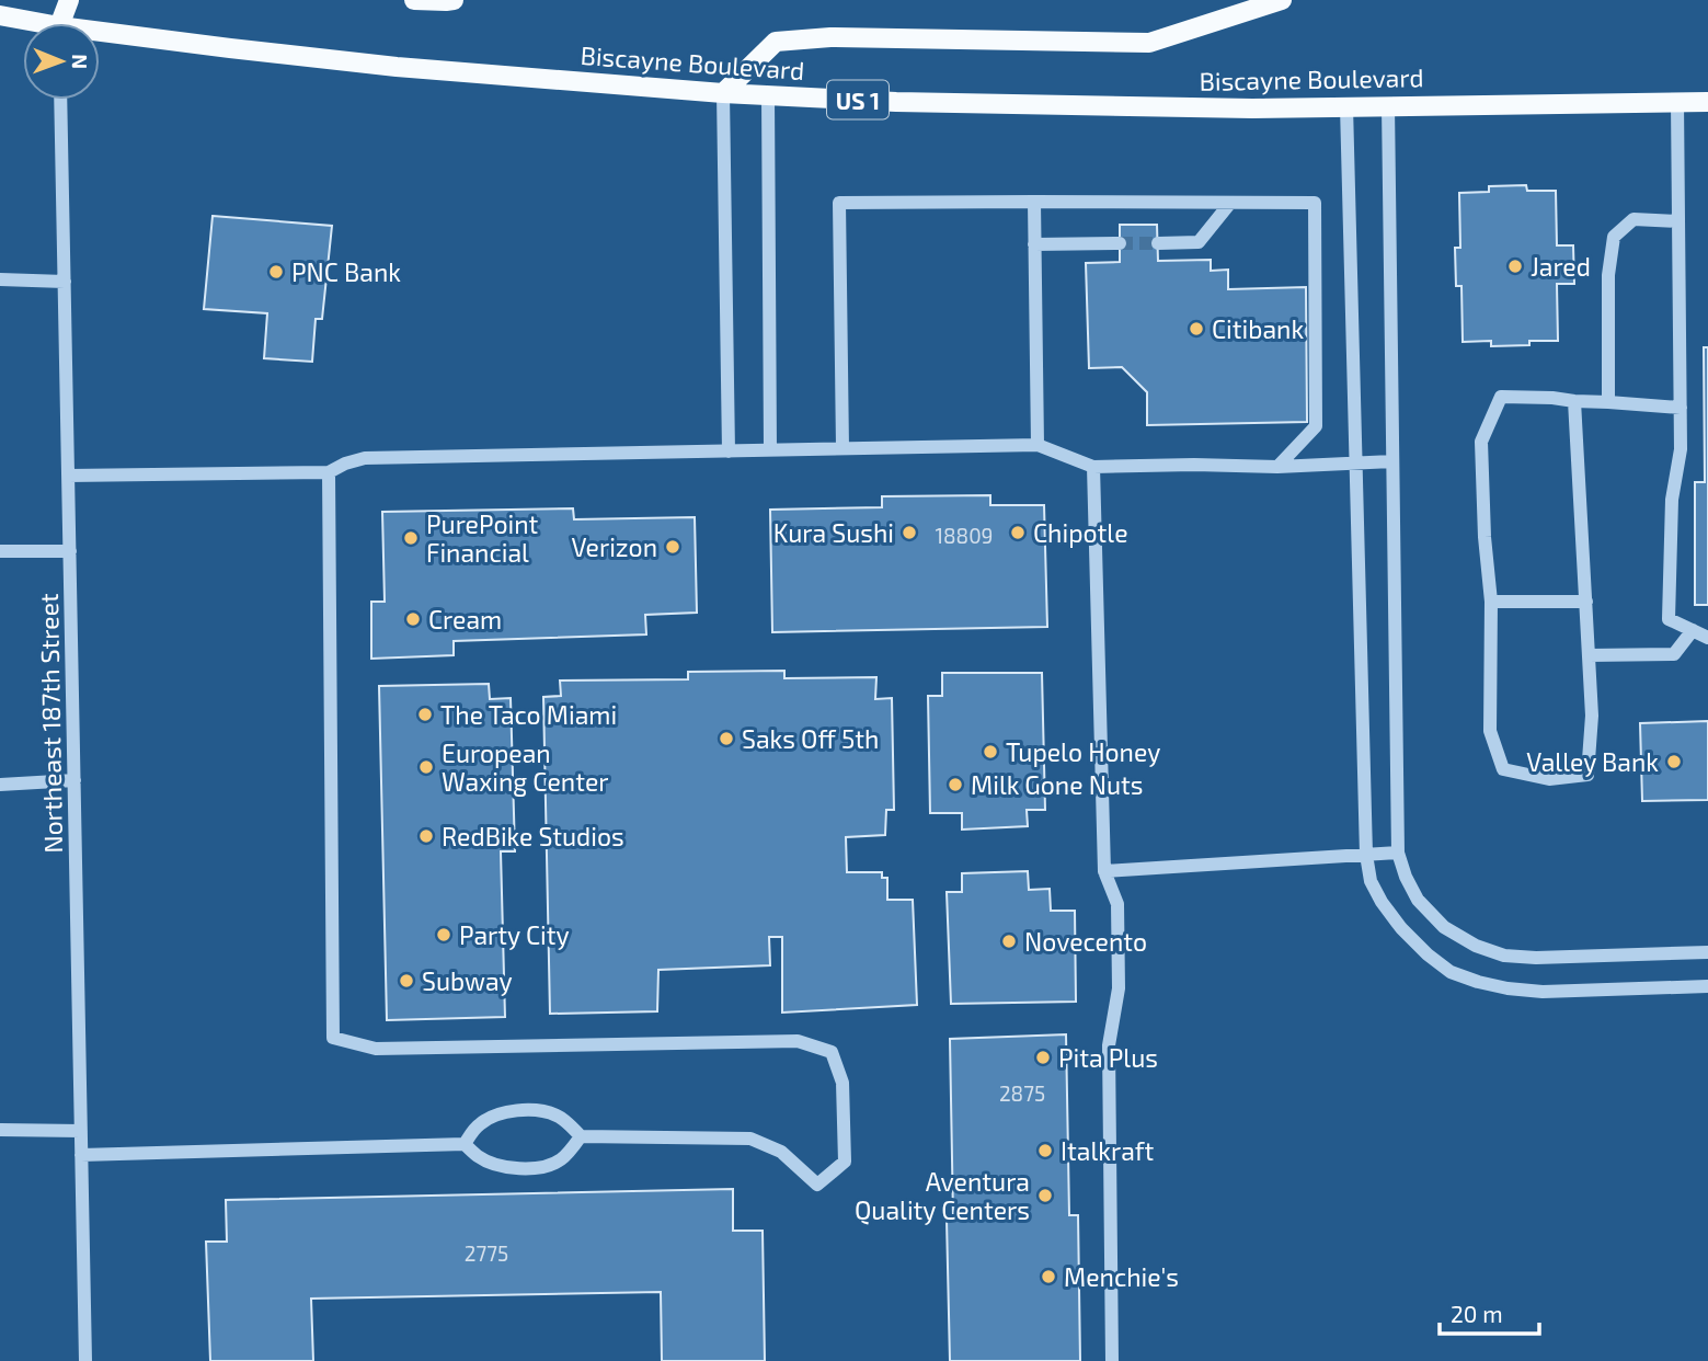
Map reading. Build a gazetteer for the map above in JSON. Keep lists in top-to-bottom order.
{
  "streets": {
    "main road": ["Biscayne Boulevard", "US 1"],
    "street": ["Northeast 187th Street"]
  },
  "places": [
    "Jared",
    "PNC Bank",
    "Citibank",
    "Kura Sushi",
    "Chipotle",
    "PurePoint Financial",
    "Verizon",
    "Cream",
    "The Taco Miami",
    "Saks Off 5th",
    "Tupelo Honey",
    "Valley Bank",
    "European Waxing Center",
    "Milk Gone Nuts",
    "RedBike Studios",
    "Party City",
    "Novecento",
    "Subway",
    "Pita Plus",
    "Italkraft",
    "Aventura Quality Centers",
    "Menchie's"
  ],
  "house_numbers": ["18809", "2875", "2775"],
  "scale_bar": "20 m",
  "north": "right"
}
